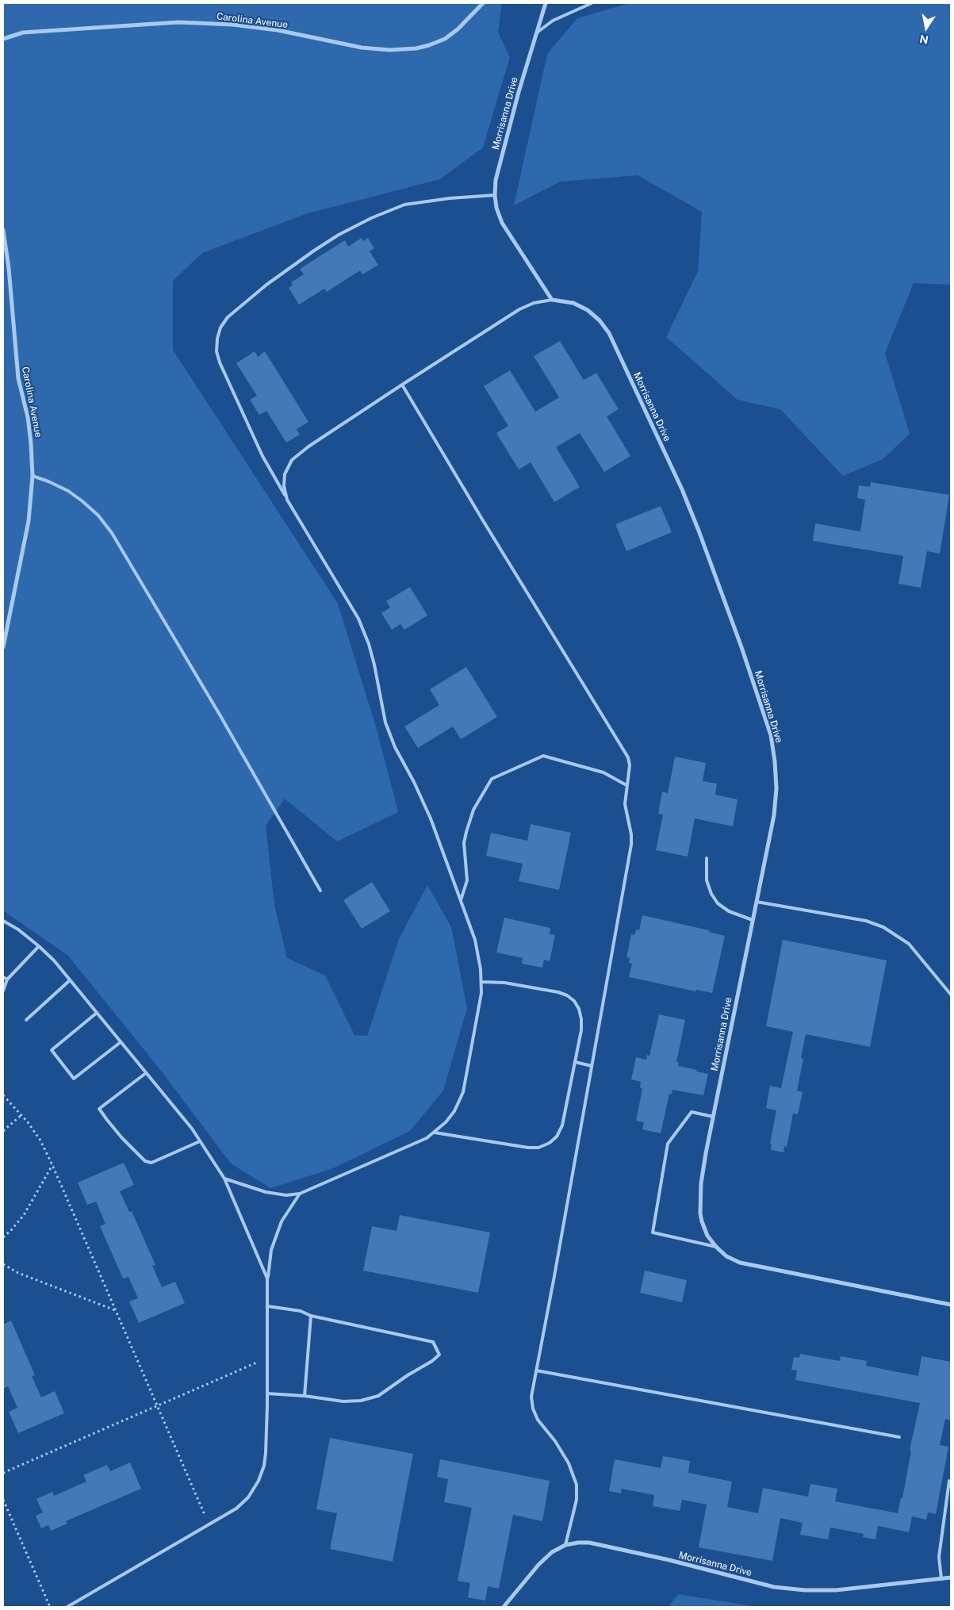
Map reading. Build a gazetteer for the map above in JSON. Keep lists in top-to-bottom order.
{
  "streets": {
    "street": ["Carolina Avenue", "Morrisanna Drive"]
  },
  "north": "bottom"
}
